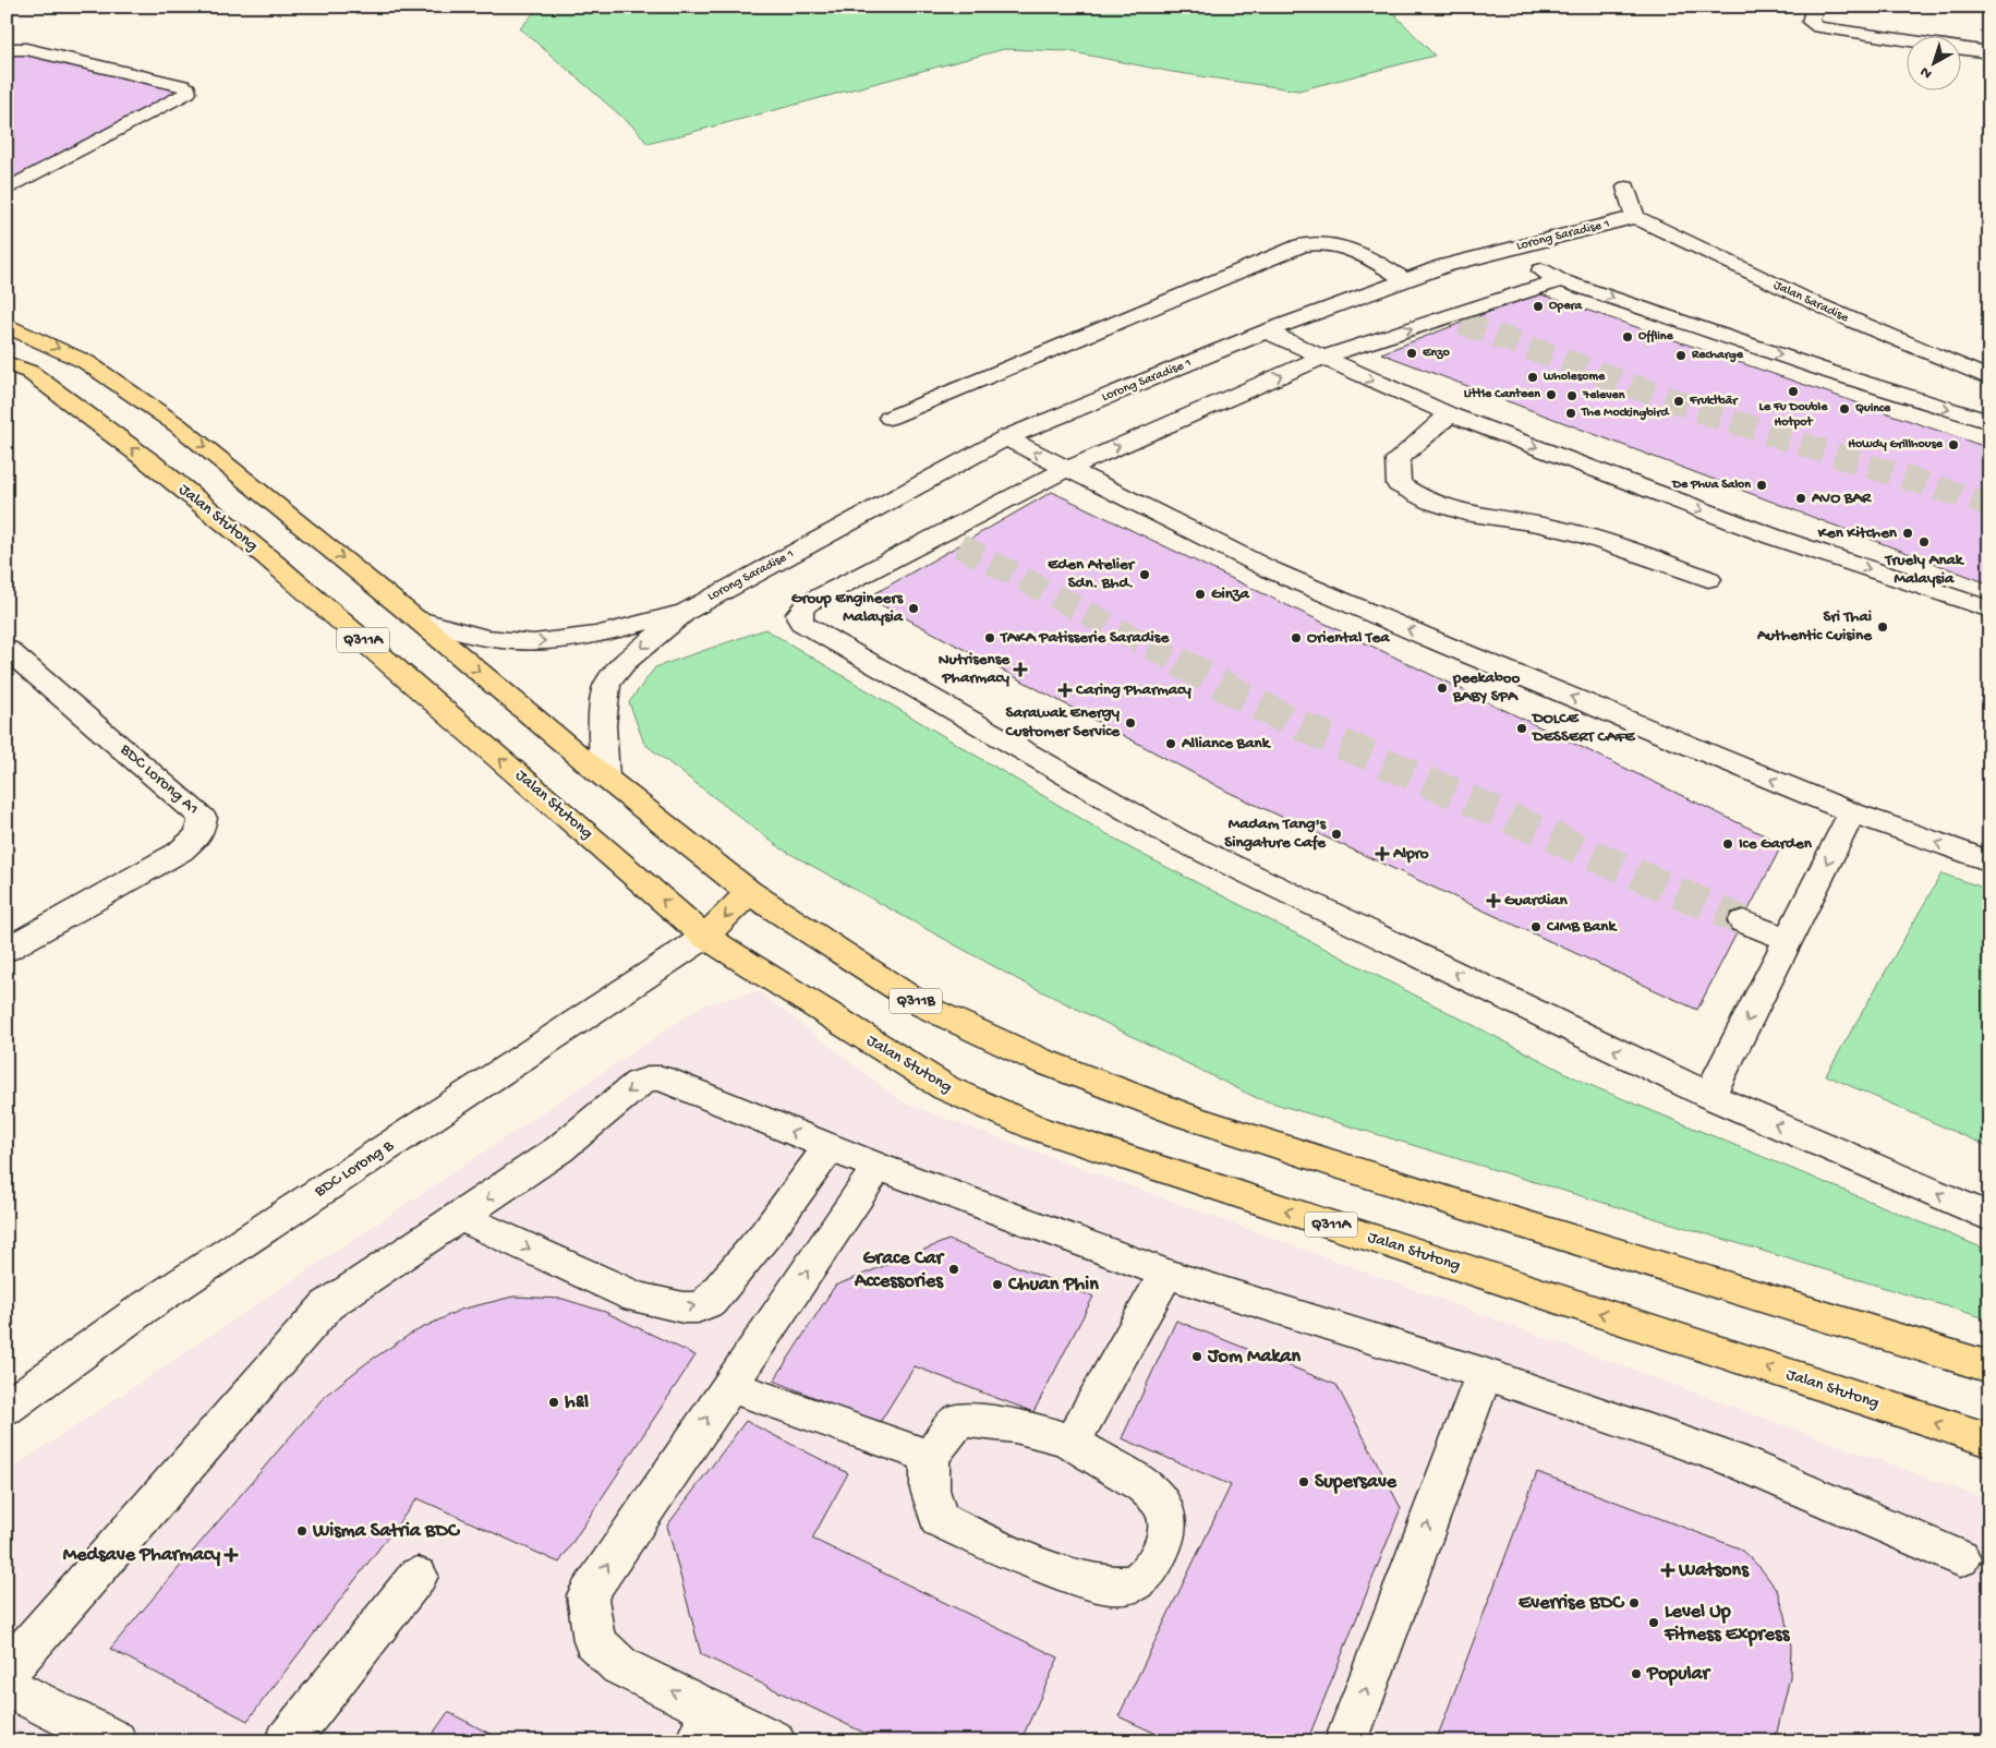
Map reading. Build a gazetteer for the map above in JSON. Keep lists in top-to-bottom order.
{
  "streets": {
    "main road": ["Jalan Stutong", "Q311A", "Q311B"],
    "street": [
      "Lorong Saradise 1",
      "Jalan Saradise",
      "BDC Lorong A1",
      "BDC Lorong B"
    ]
  },
  "crossings": [
    ["Lorong Saradise 1", "Jalan Saradise"],
    ["Jalan Stutong", "BDC Lorong B"]
  ],
  "places": {
    "other": [
      "Opera",
      "Offline",
      "Enzo",
      "Recharge",
      "wholesome",
      "Le Fu Double Hotpot",
      "Little Canteen",
      "7eleven",
      "Fruktbär",
      "Quince",
      "The Mockingbird",
      "Howdy Grillhouse",
      "De Phua Salon",
      "AVO BAR",
      "Ken Kitchen",
      "Truely Anak Malaysia",
      "Eden Atelier Sdn. Bhd.",
      "Ginza",
      "Group Engineers Malaysia",
      "Sri Thai Authentic Cuisine",
      "TAKA Patisserie Saradise",
      "Oriental Tea",
      "peekaboo BABY SPA",
      "Sarawak Energy Customer Service",
      "DOLCE DESSERT CAFE",
      "Alliance Bank",
      "Madam Tang's Singature Cafe",
      "Ice Garden",
      "CIMB Bank",
      "Grace Car Accessories",
      "Chuan Phin",
      "Jom Makan",
      "h&l",
      "Supersave",
      "Wisma Satria BDC",
      "Everrise BDC",
      "Level Up Fitness Express",
      "Popular"
    ],
    "health": [
      "Nutrisense Pharmacy",
      "Caring Pharmacy",
      "Alpro",
      "Guardian",
      "Medsave Pharmacy",
      "Watsons"
    ]
  },
  "north": "bottom left"
}
